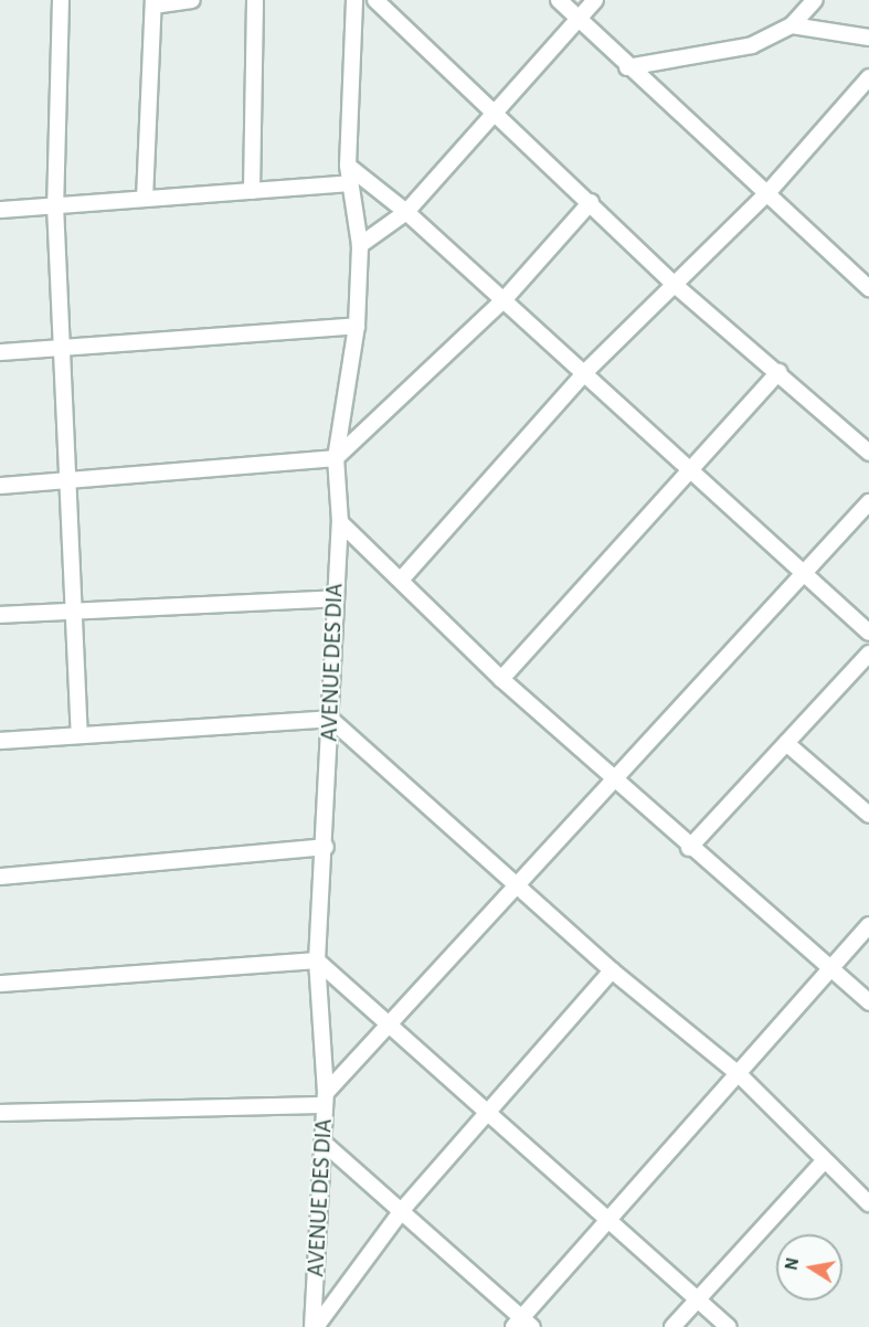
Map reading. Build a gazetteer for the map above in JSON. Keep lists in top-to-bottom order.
{
  "streets": {
    "street": ["AVENUE DES DIA"]
  },
  "north": "left"
}
